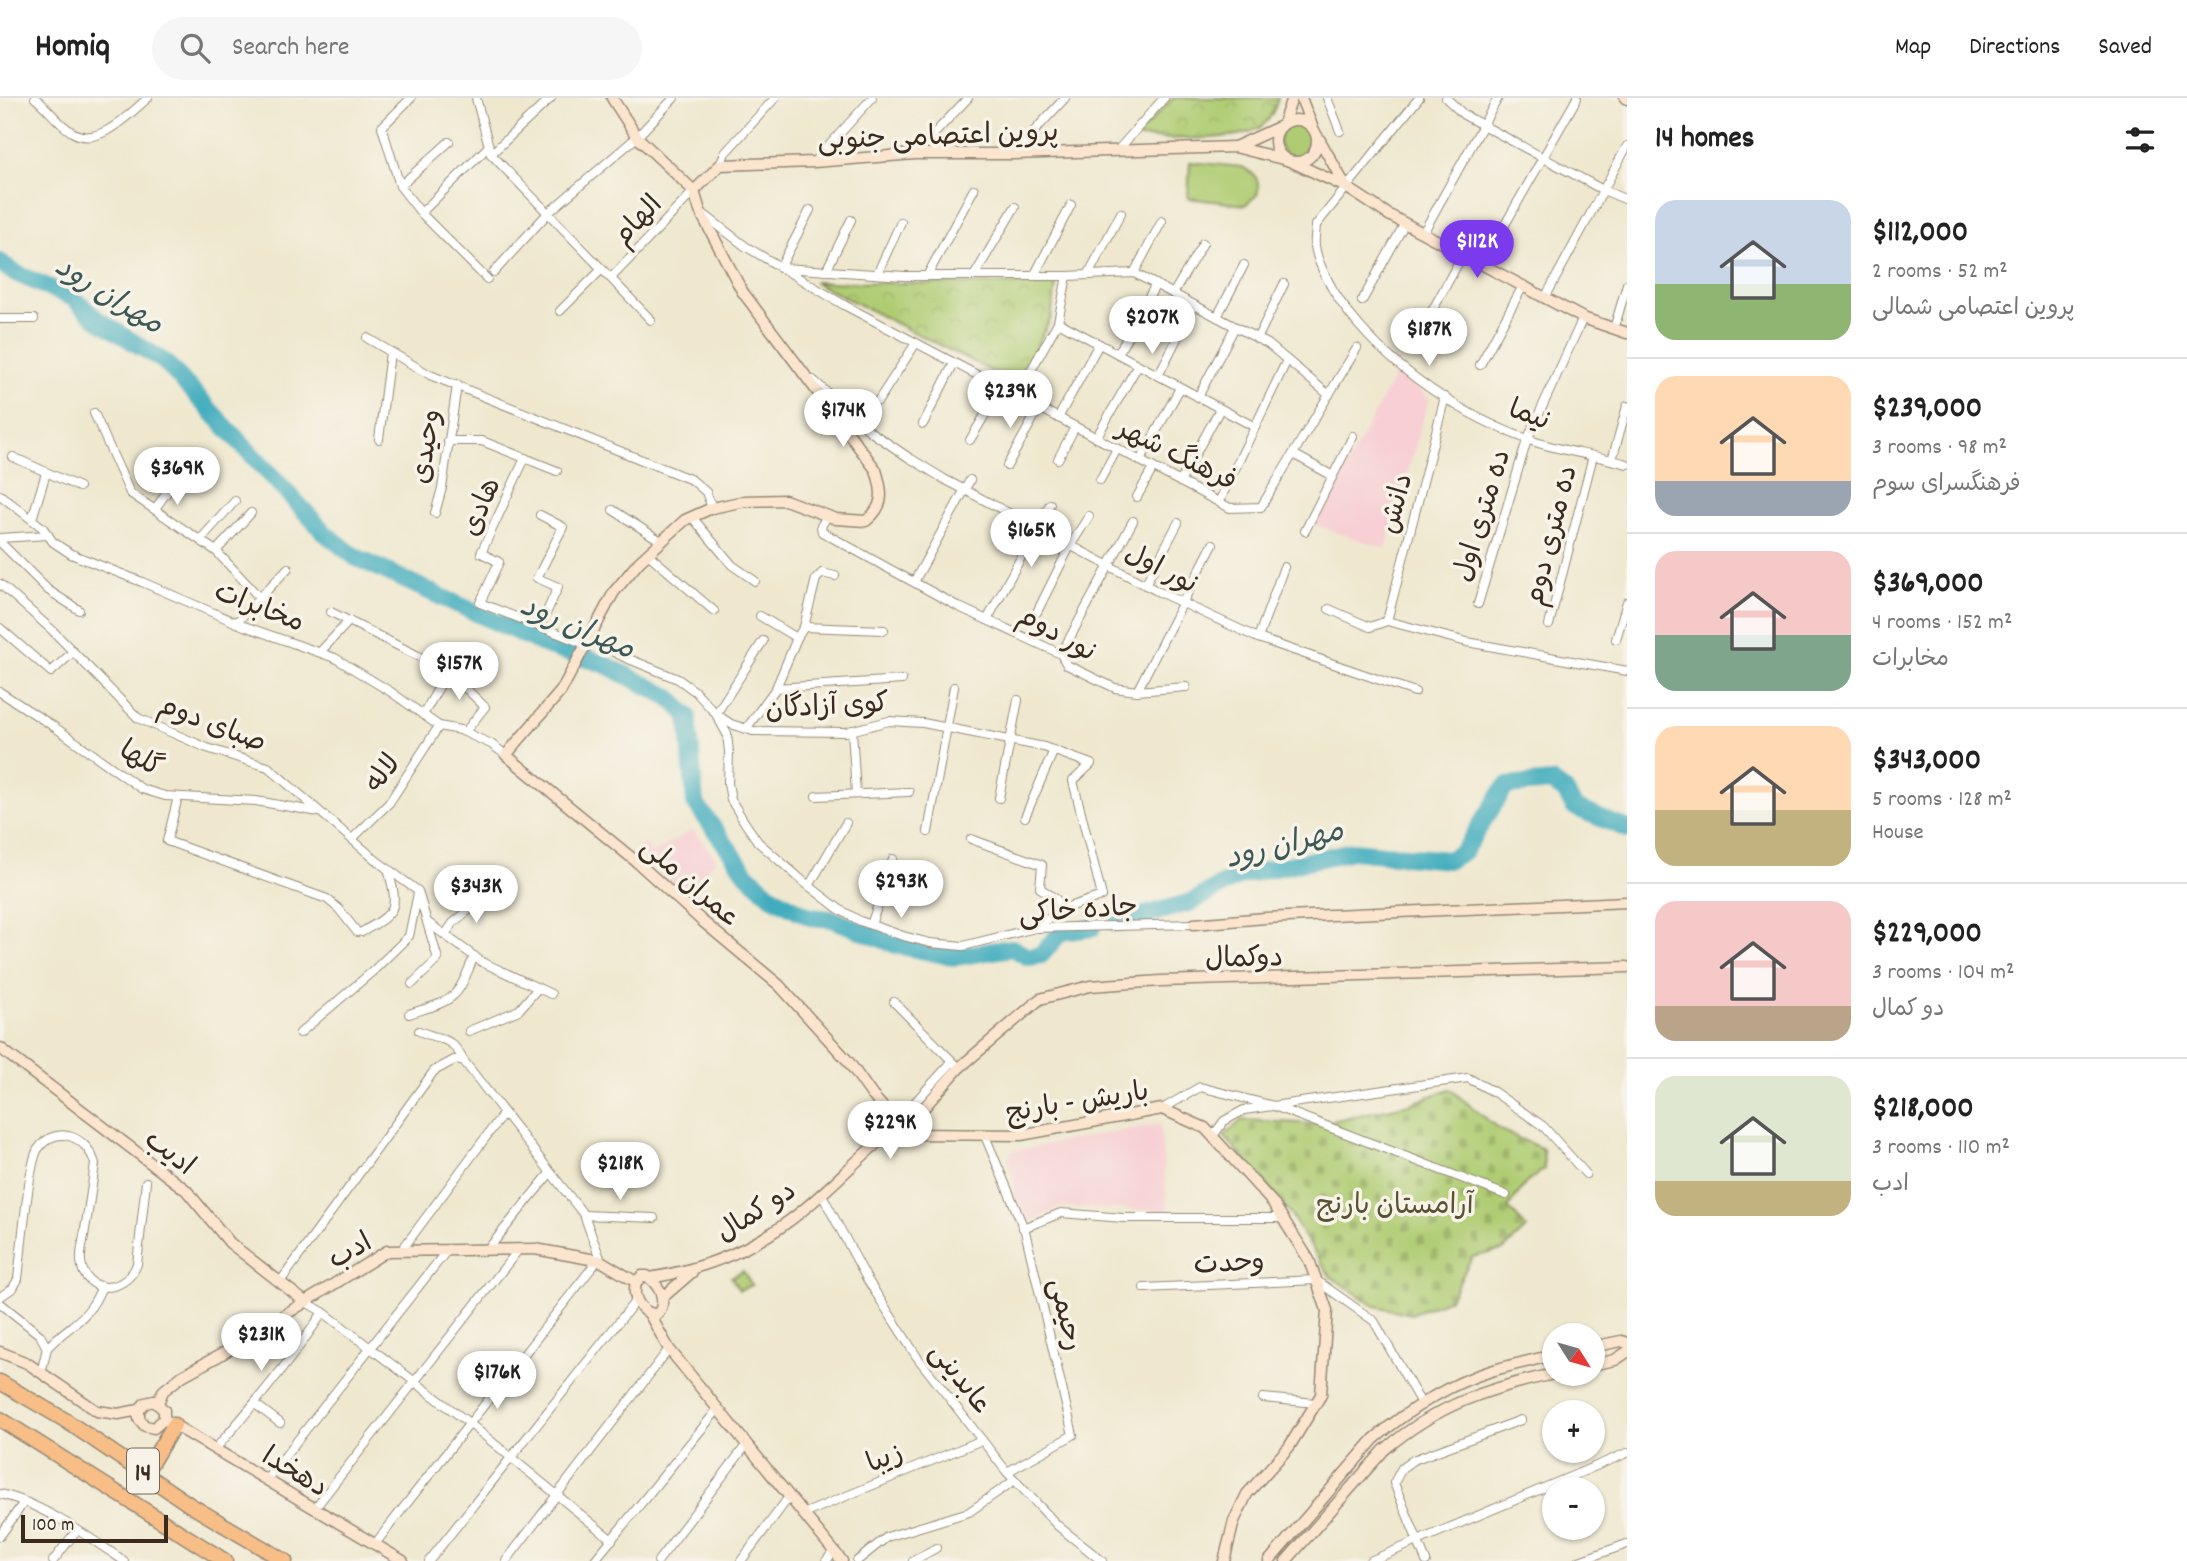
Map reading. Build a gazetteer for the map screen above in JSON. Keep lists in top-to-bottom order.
{
  "streets": {
    "highway": ["14"],
    "main road": [
      "پروین اعتصامی جنوبی",
      "عمران ملی",
      "دوکمال",
      "باریش - بارنج",
      "ادیب",
      "دو کمال",
      "ادب",
      "دهخدا"
    ],
    "street": [
      "الهام",
      "نیما",
      "وحیدی",
      "فرهنگ شهر",
      "دانش",
      "هادی",
      "ده متری اول",
      "ده متری دوم",
      "نور اول",
      "مخابرات",
      "نور دوم",
      "کوی آزادگان",
      "صبای دوم",
      "گلها",
      "لاله",
      "جاده خاکی",
      "وحدت",
      "رحیمی",
      "عابدینی",
      "زیبا"
    ]
  },
  "crossings": [
    ["پروین اعتصامی جنوبی", "نیما"],
    ["پروین اعتصامی جنوبی", "ده متری اول"],
    ["نیما", "دانش"],
    ["نیما", "ده متری اول"],
    ["نیما", "ده متری دوم"],
    ["هادی", "کوی آزادگان"],
    ["مخابرات", "لاله"],
    ["مخابرات", "عمران ملی"],
    ["کوی آزادگان", "جاده خاکی"],
    ["صبای دوم", "گلها"],
    ["صبای دوم", "لاله"],
    ["عمران ملی", "دوکمال"],
    ["عمران ملی", "باریش - بارنج"],
    ["عمران ملی", "دو کمال"],
    ["جاده خاکی", "دوکمال"],
    ["دوکمال", "باریش - بارنج"],
    ["دوکمال", "دو کمال"],
    ["باریش - بارنج", "دو کمال"],
    ["باریش - بارنج", "وحدت"],
    ["باریش - بارنج", "رحیمی"],
    ["ادیب", "ادب"],
    ["دو کمال", "عابدینی"],
    ["ادب", "دهخدا"],
    ["رحیمی", "عابدینی"],
    ["عابدینی", "زیبا"]
  ],
  "water": ["مهران رود"],
  "parks": ["آرامستان بارنج"],
  "scale_bar": "100 m",
  "north": "bottom right",
  "page": {
    "header": "Homiq",
    "search": "Search here",
    "nav": ["Map", "Directions", "Saved"],
    "heading": "14 homes",
    "list": [
      {
        "name": "$112,000",
        "note": "2 rooms · 52 m² · پروین اعتصامی شمالی"
      },
      {
        "name": "$239,000",
        "note": "3 rooms · 98 m² · فرهنگسرای سوم"
      },
      {
        "name": "$369,000",
        "note": "4 rooms · 152 m² · مخابرات"
      },
      {
        "name": "$343,000",
        "note": "5 rooms · 128 m² · House"
      },
      {
        "name": "$229,000",
        "note": "3 rooms · 104 m² · دو کمال"
      },
      {
        "name": "$218,000",
        "note": "3 rooms · 110 m² · ادب"
      }
    ],
    "price": [
      "$112K",
      "$207K",
      "$187K",
      "$239K",
      "$174K",
      "$369K",
      "$165K",
      "$157K",
      "$293K",
      "$343K",
      "$229K",
      "$218K",
      "$231K",
      "$176K"
    ],
    "map_buttons": ["+", "−"],
    "scale": "100 m"
  }
}
